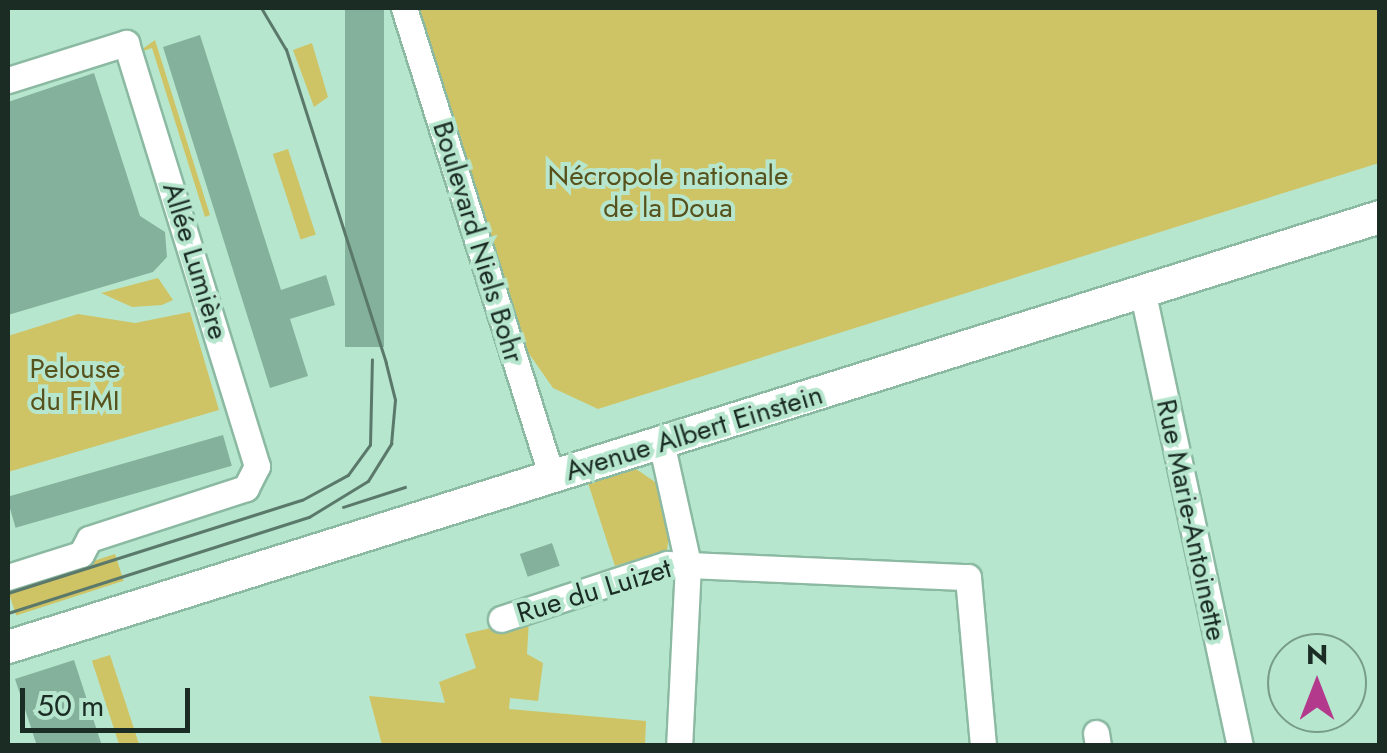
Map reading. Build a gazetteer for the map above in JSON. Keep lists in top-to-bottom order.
{
  "streets": {
    "street": [
      "Boulevard Niels Bohr",
      "Allée Lumière",
      "Avenue Albert Einstein",
      "Rue Marie-Antoinette",
      "Rue du Luizet"
    ]
  },
  "crossings": [
    ["Boulevard Niels Bohr", "Avenue Albert Einstein"],
    ["Avenue Albert Einstein", "Rue Marie-Antoinette"],
    ["Avenue Albert Einstein", "Rue du Luizet"]
  ],
  "parks": ["Nécropole nationale de la Doua", "Pelouse du FIMI"],
  "scale_bar": "50 m",
  "north": "top"
}
